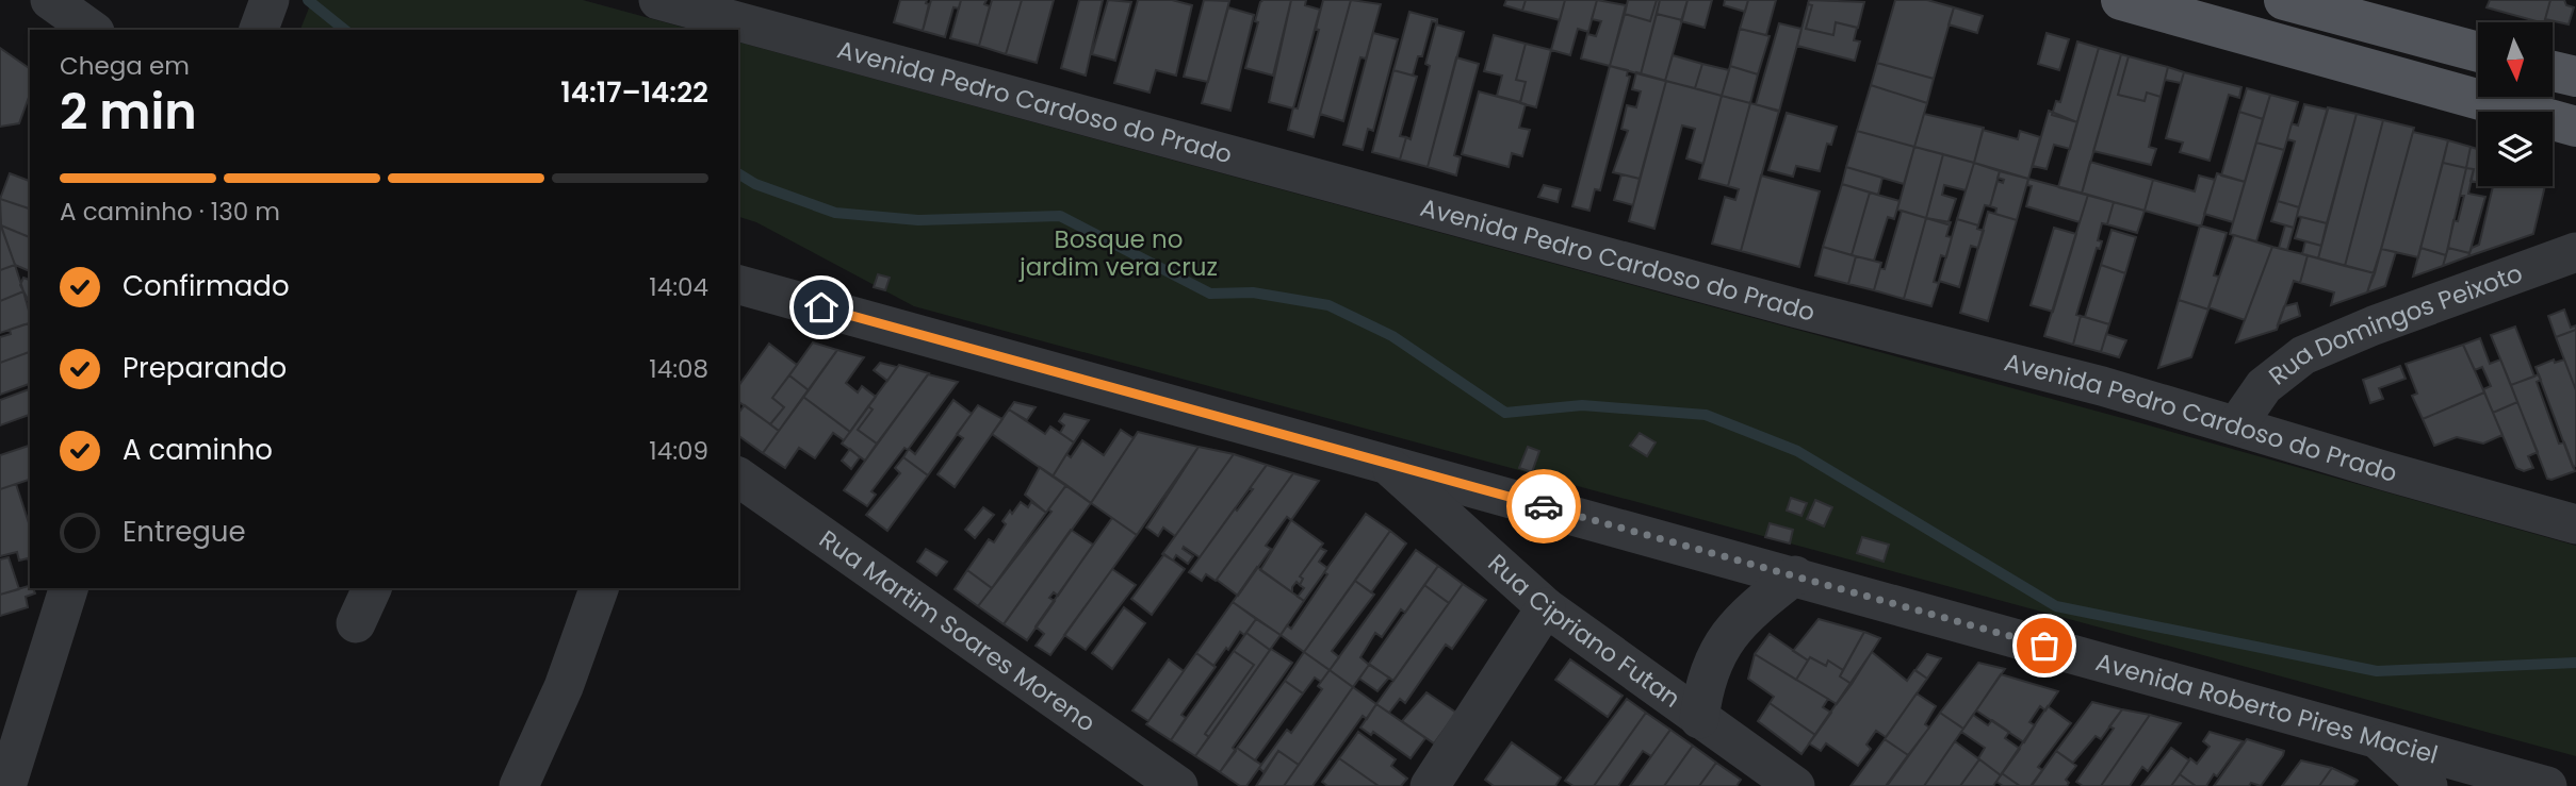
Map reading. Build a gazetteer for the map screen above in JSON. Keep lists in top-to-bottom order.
{
  "streets": {
    "street": [
      "Avenida Pedro Cardoso do Prado",
      "Rua Domingos Peixoto",
      "Rua Martim Soares Moreno",
      "Rua Cipriano Futan",
      "Avenida Roberto Pires Maciel"
    ]
  },
  "crossings": [
    ["Avenida Pedro Cardoso do Prado", "Rua Domingos Peixoto"],
    ["Rua Cipriano Futan", "Avenida Roberto Pires Maciel"]
  ],
  "parks": ["Bosque no jardim vera cruz"],
  "north": "bottom",
  "page": {
    "heading": ["2 min", "Chega em", "14:17–14:22"],
    "bar": "A caminho · 130 m",
    "list": [
      ["Confirmado", "14:04"],
      ["Preparando", "14:08"],
      ["A caminho", "14:09"],
      "Entregue"
    ]
  }
}
